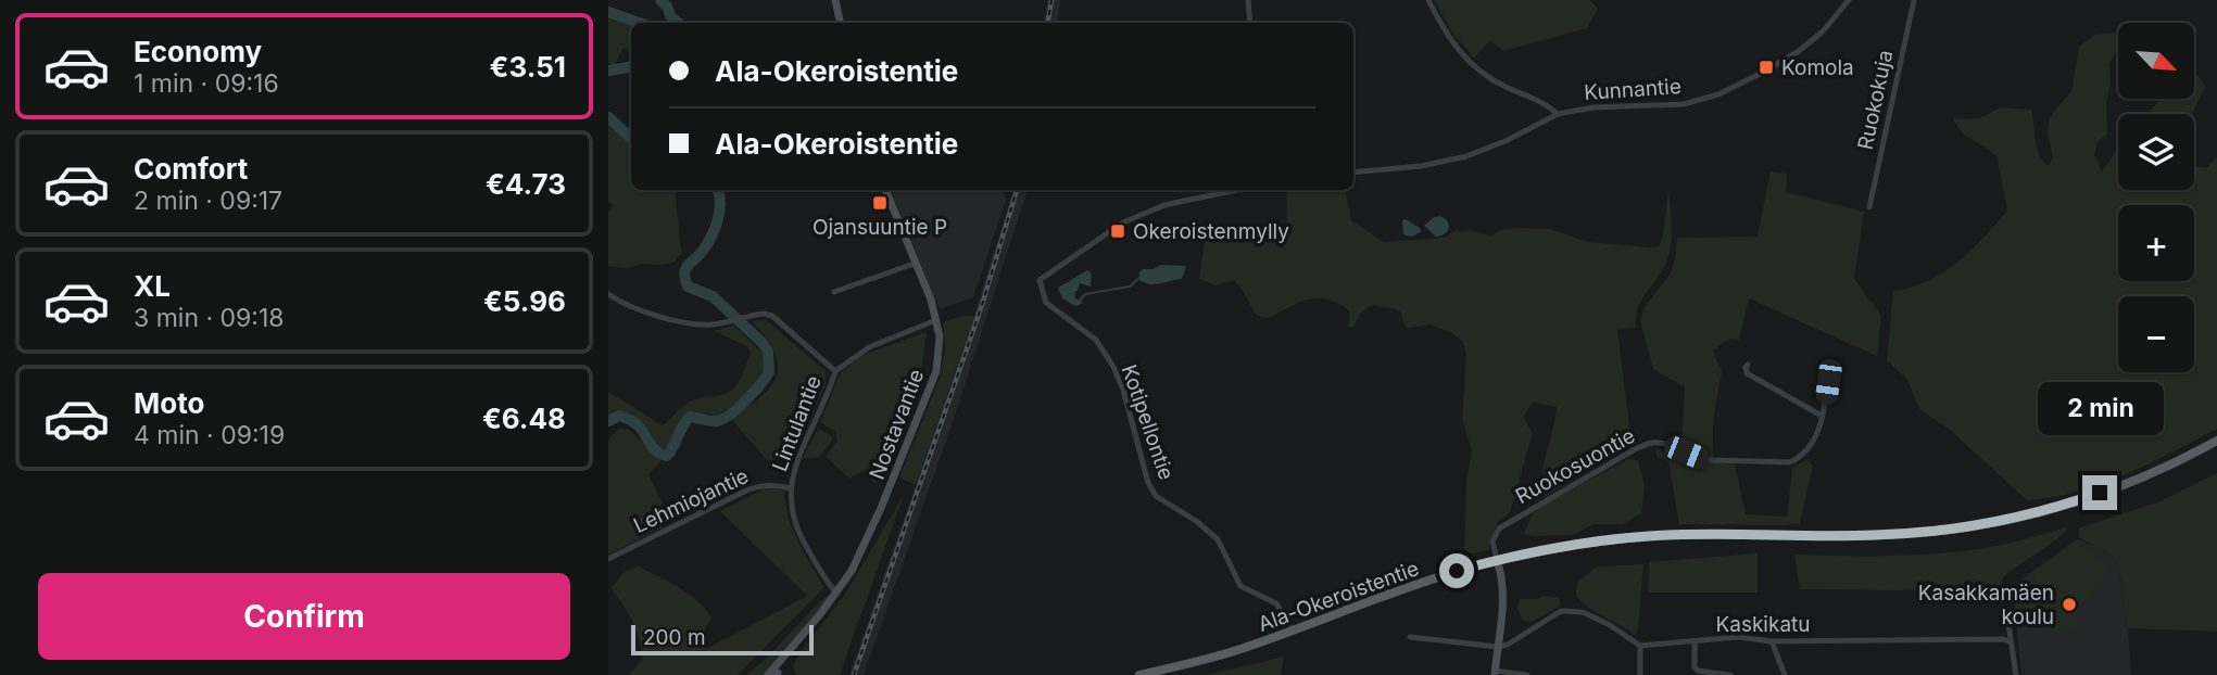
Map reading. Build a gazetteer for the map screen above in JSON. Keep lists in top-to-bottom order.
{
  "streets": {
    "main road": ["Ala-Okeroistentie"],
    "street": [
      "Kunnantie",
      "Ruokokuja",
      "Kotipellontie",
      "Lintulantie",
      "Nostavantie",
      "Ruokosuontie",
      "Lehmiojantie",
      "Kaskikatu"
    ]
  },
  "crossings": [
    ["Kotipellontie", "Ala-Okeroistentie"],
    ["Lintulantie", "Nostavantie"],
    ["Lintulantie", "Lehmiojantie"],
    ["Ruokosuontie", "Ala-Okeroistentie"]
  ],
  "places": {
    "transit": ["Komola", "Ojansuuntie P", "Okeroistenmylly"],
    "other": ["Kasakkamäen koulu"]
  },
  "scale_bar": "200 m",
  "north": "bottom right",
  "page": {
    "list": [
      {
        "name": "Economy",
        "note": "1 min · 09:16",
        "value": "€3.51"
      },
      {
        "name": "Comfort",
        "note": "2 min · 09:17",
        "value": "€4.73"
      },
      {
        "name": "XL",
        "note": "3 min · 09:18",
        "value": "€5.96"
      },
      {
        "name": "Moto",
        "note": "4 min · 09:19",
        "value": "€6.48"
      }
    ],
    "map_buttons": ["+", "−"],
    "banner": ["Ala-Okeroistentie", "Ala-Okeroistentie"],
    "bubble": "2 min",
    "buttons": "Confirm",
    "scale": "200 m"
  }
}
